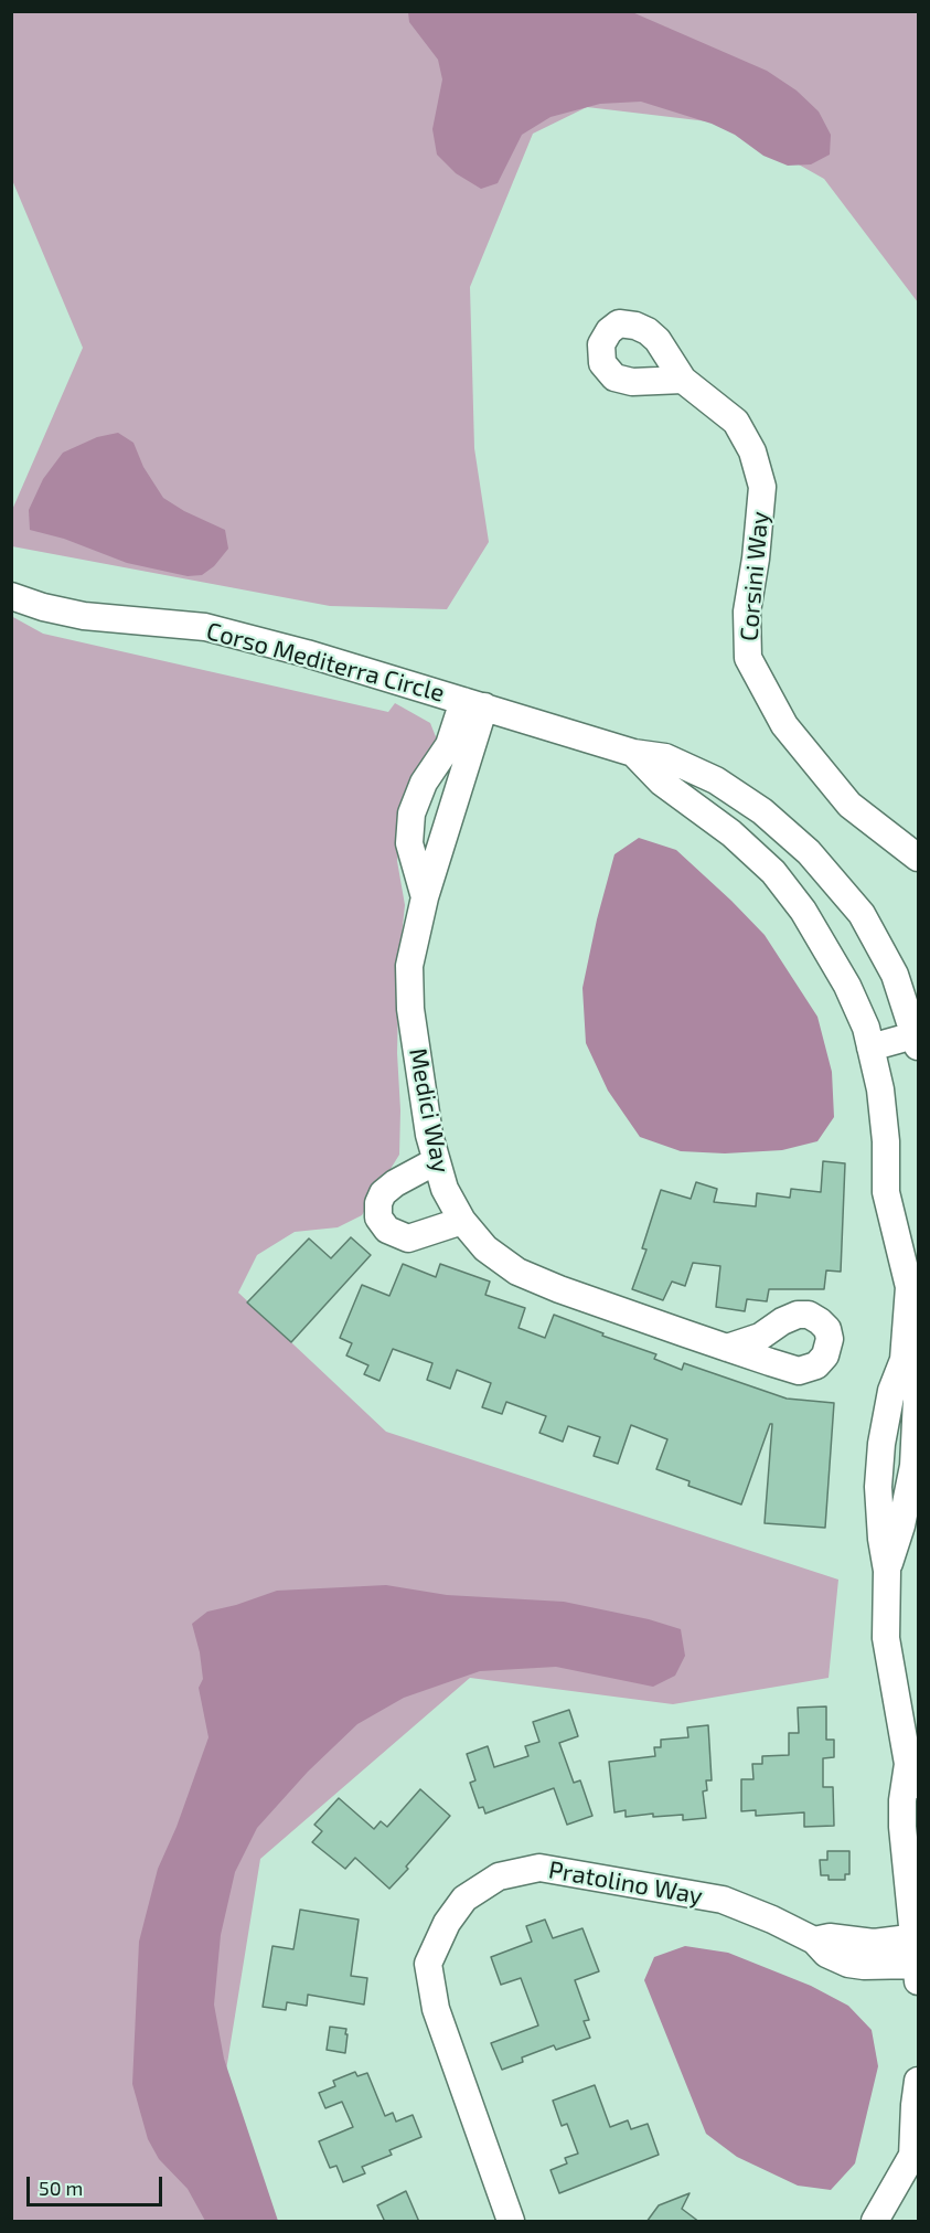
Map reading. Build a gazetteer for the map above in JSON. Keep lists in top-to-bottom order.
{
  "streets": {
    "street": [
      "Corsini Way",
      "Corso Mediterra Circle",
      "Medici Way",
      "Pratolino Way"
    ]
  },
  "crossings": [
    ["Corso Mediterra Circle", "Medici Way"],
    ["Corso Mediterra Circle", "Pratolino Way"]
  ],
  "scale_bar": "50 m"
}
